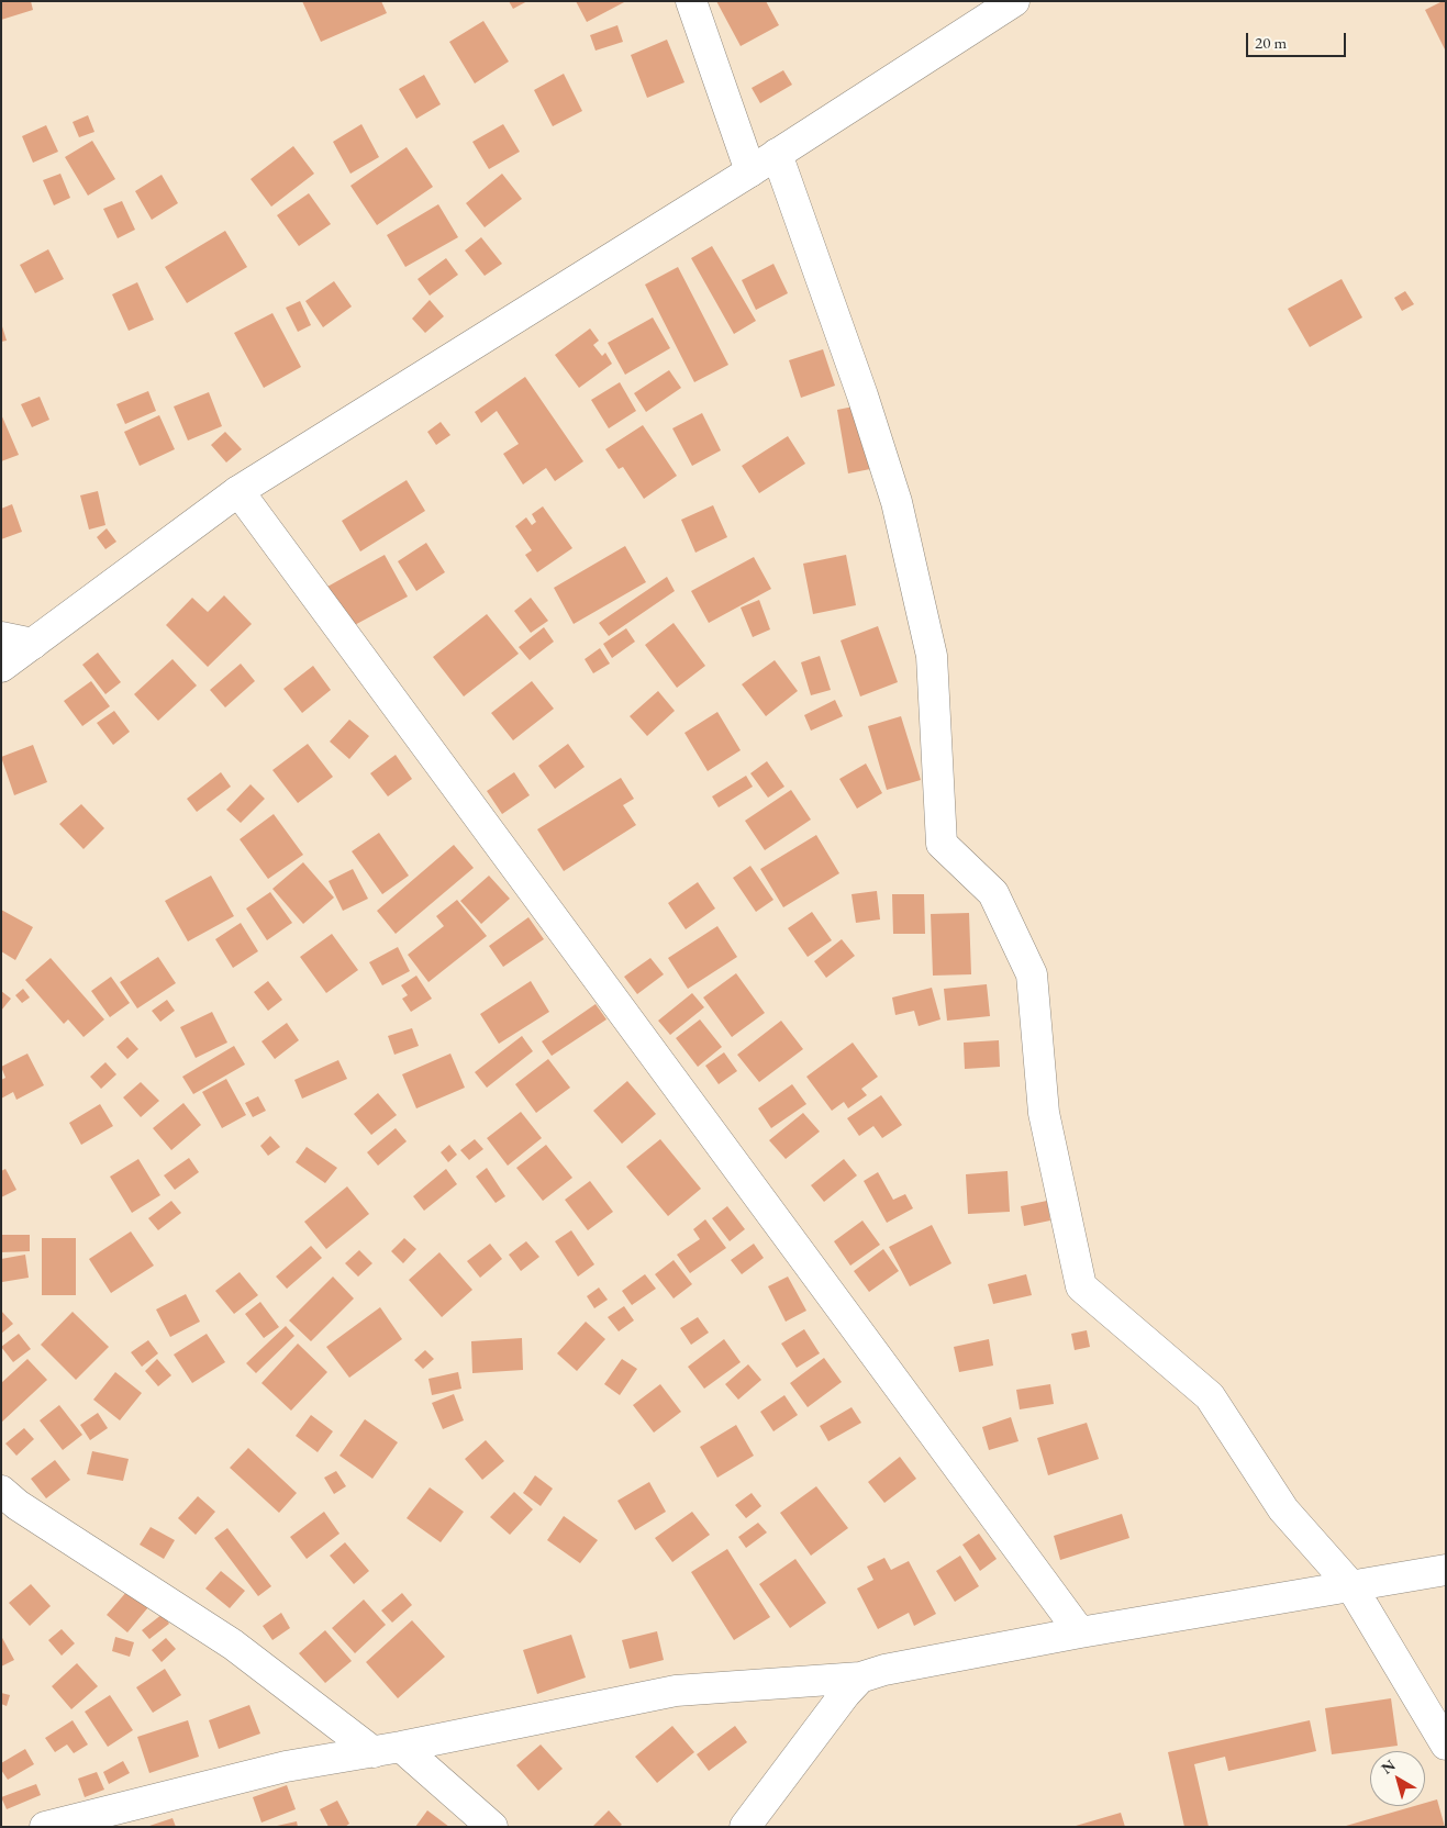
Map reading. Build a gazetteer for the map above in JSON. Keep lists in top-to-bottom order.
{
  "scale_bar": "20 m",
  "north": "top left"
}
